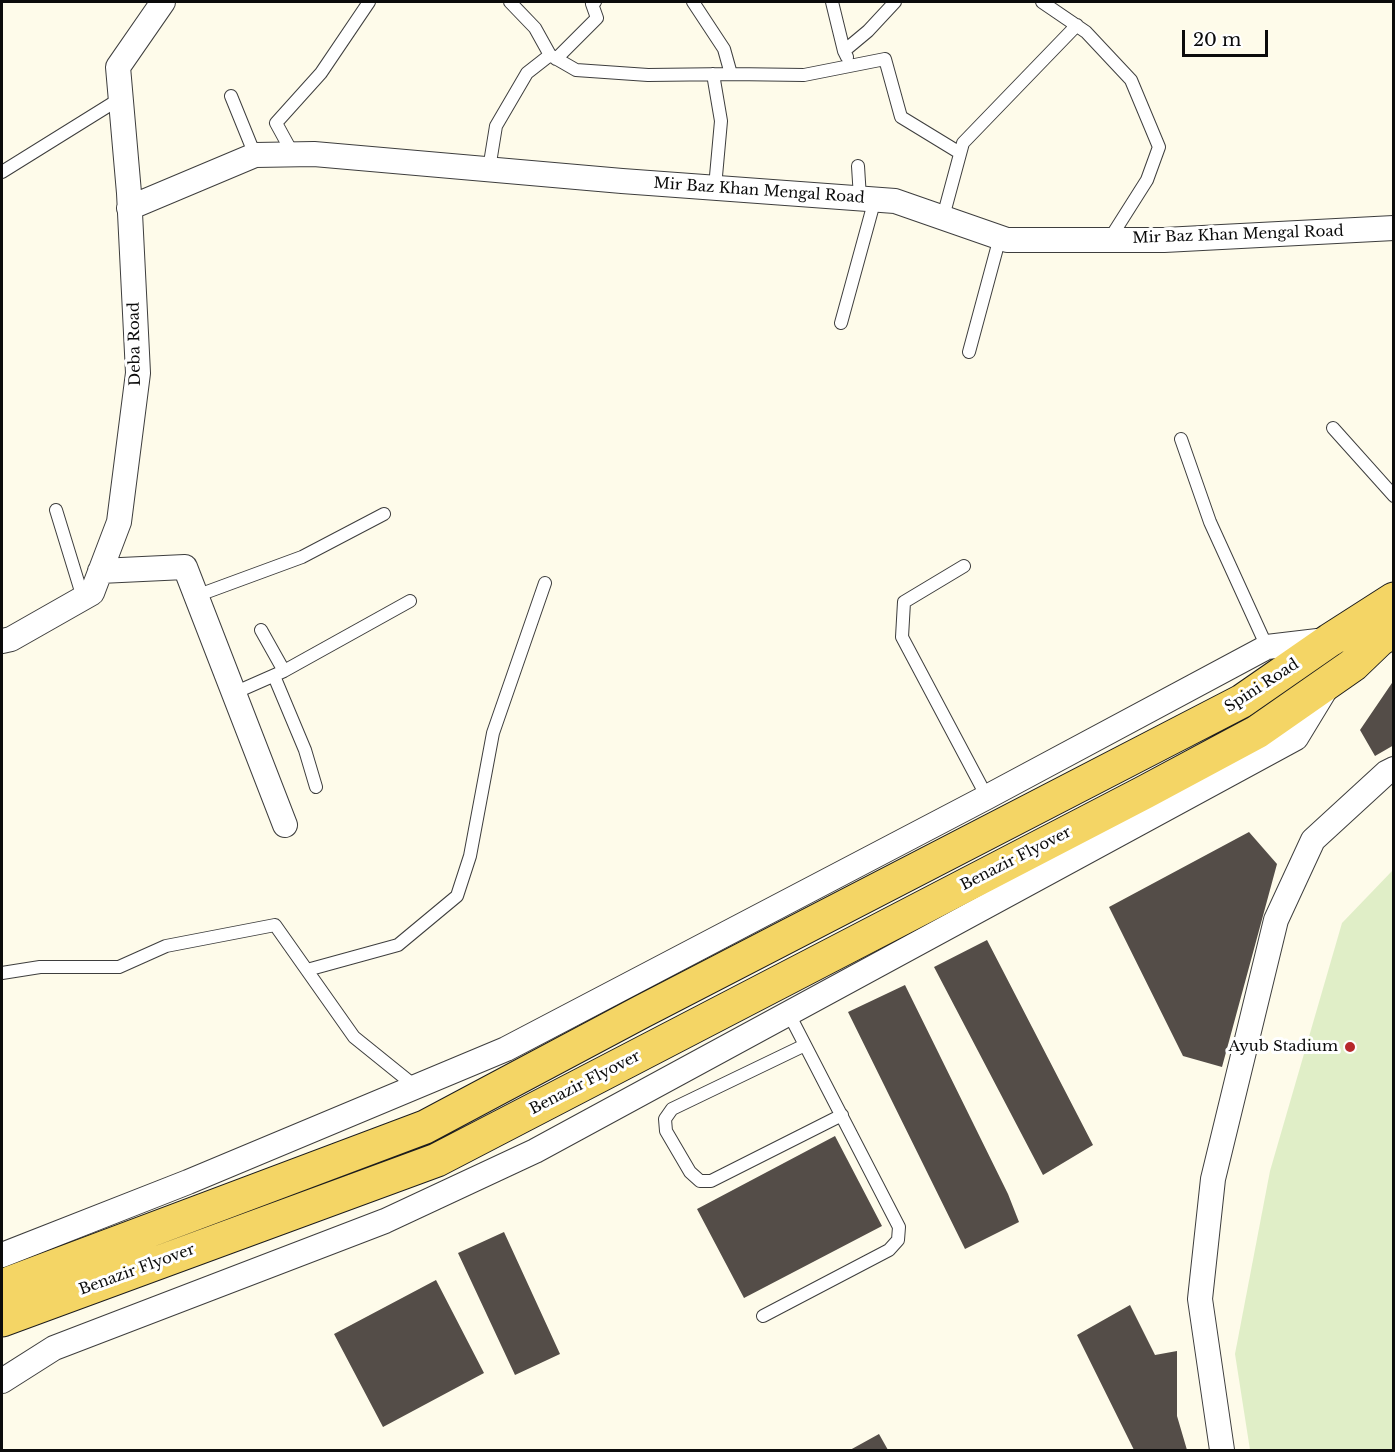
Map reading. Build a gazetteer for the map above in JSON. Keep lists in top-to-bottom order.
{
  "streets": {
    "main road": ["Spini Road", "Benazir Flyover"],
    "street": ["Mir Baz Khan Mengal Road", "Deba Road"]
  },
  "crossings": [
    ["Mir Baz Khan Mengal Road", "Deba Road"]
  ],
  "places": ["Ayub Stadium"],
  "scale_bar": "20 m"
}
